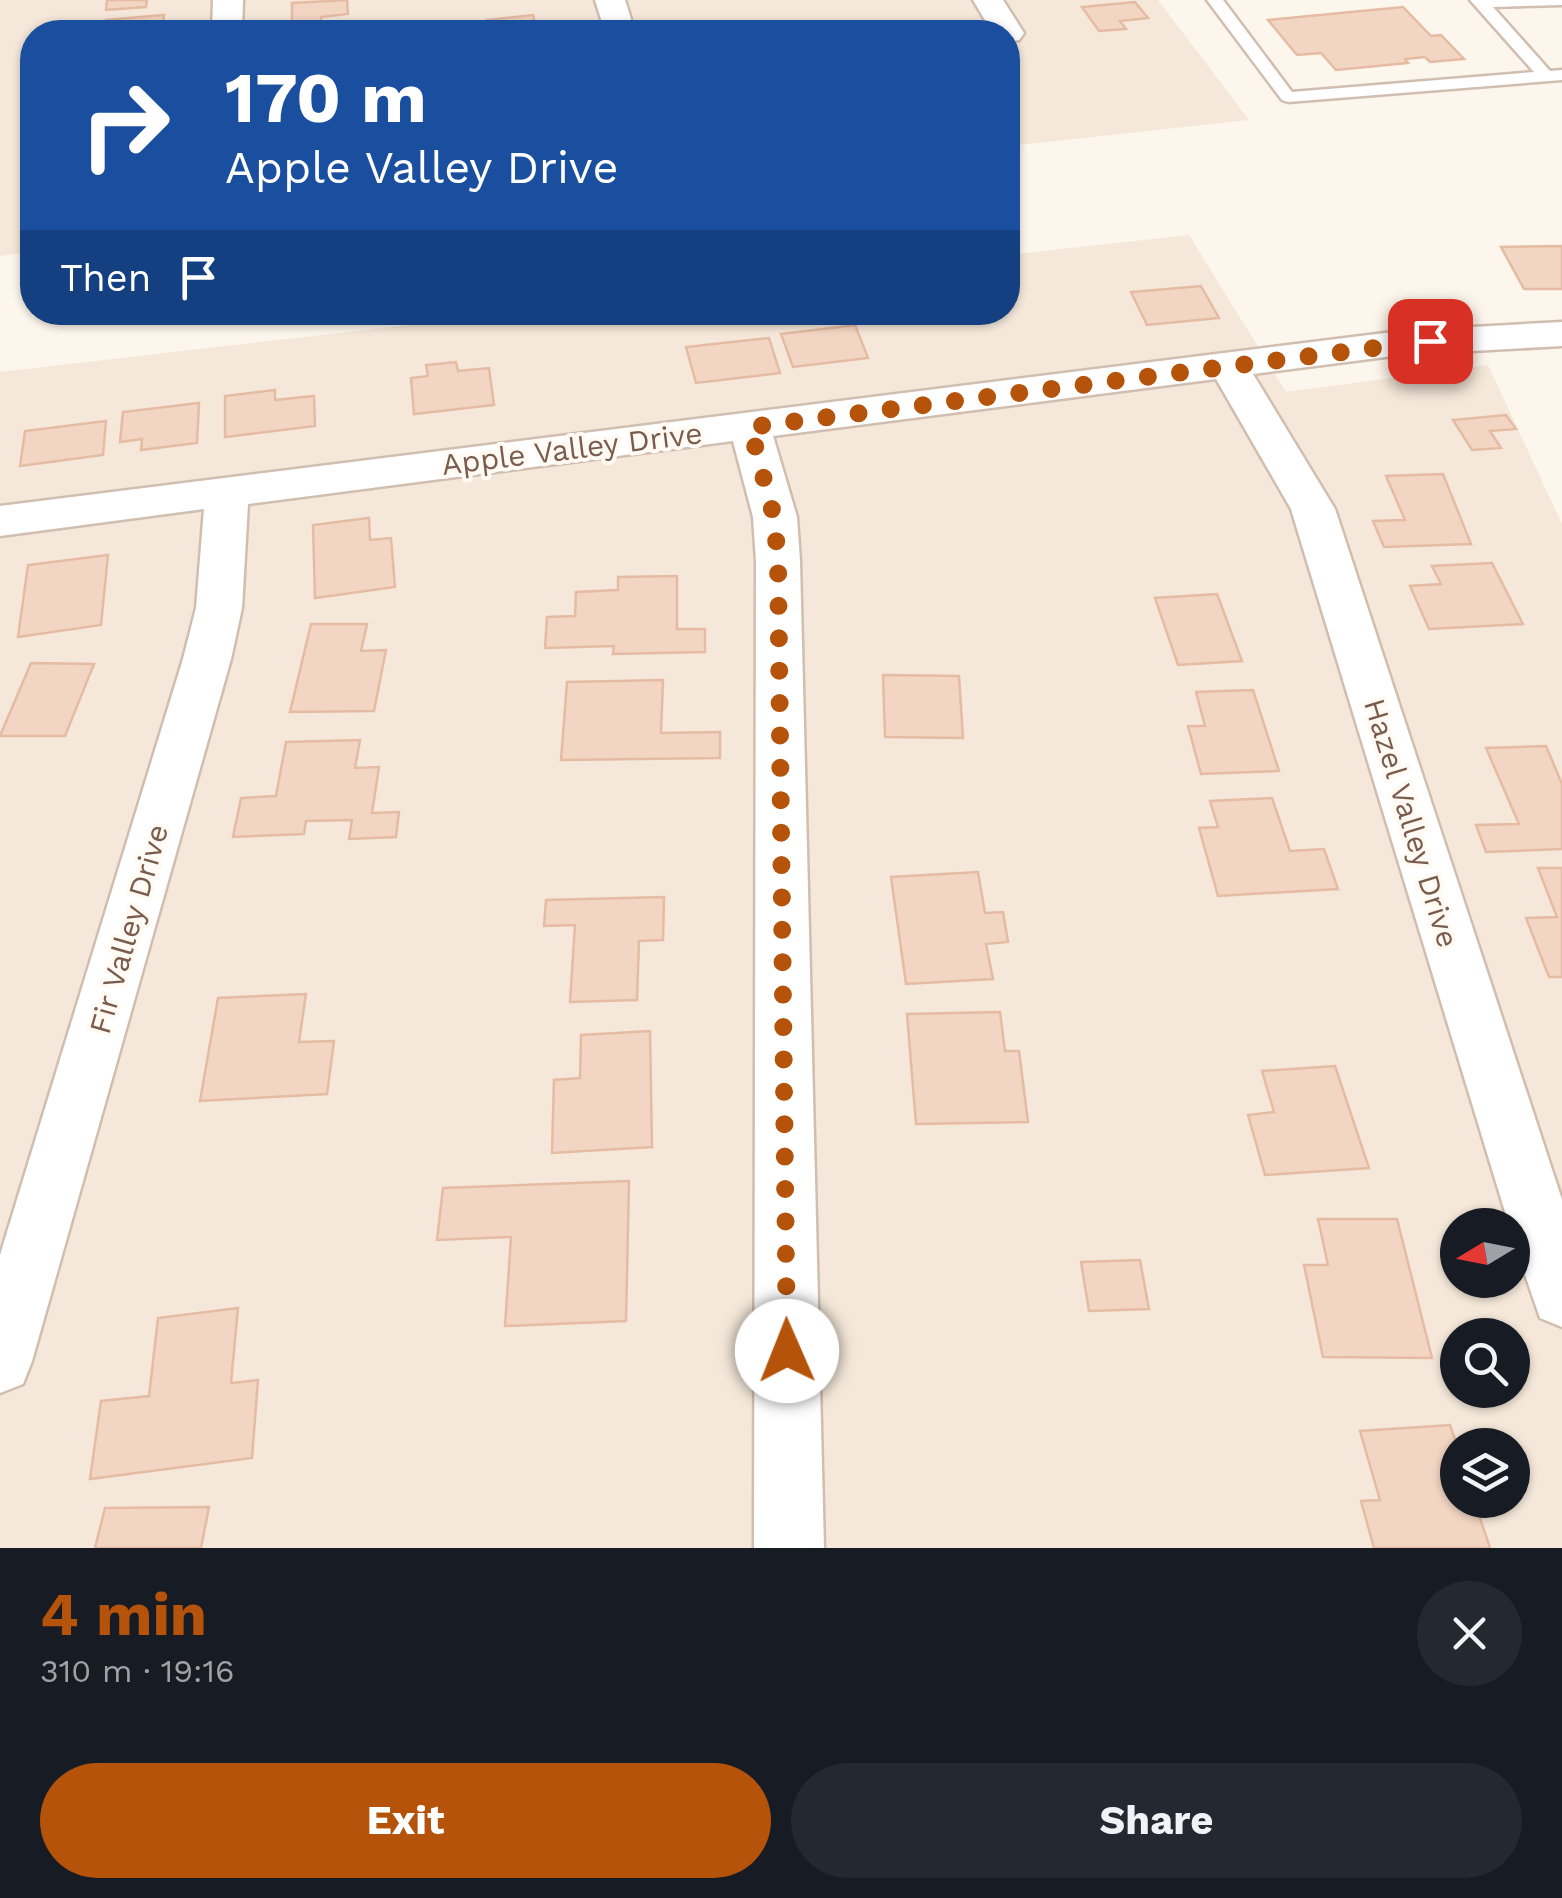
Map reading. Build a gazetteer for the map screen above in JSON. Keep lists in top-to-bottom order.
{
  "streets": {
    "street": ["Apple Valley Drive", "Hazel Valley Drive", "Fir Valley Drive"]
  },
  "crossings": [
    ["Apple Valley Drive", "Hazel Valley Drive"],
    ["Apple Valley Drive", "Fir Valley Drive"]
  ],
  "north": "left",
  "page": {
    "turn": ["170 m", "Apple Valley Drive"],
    "then": "Then",
    "heading": ["4 min", "310 m · 19:16"],
    "buttons": ["Exit", "Share"]
  }
}
